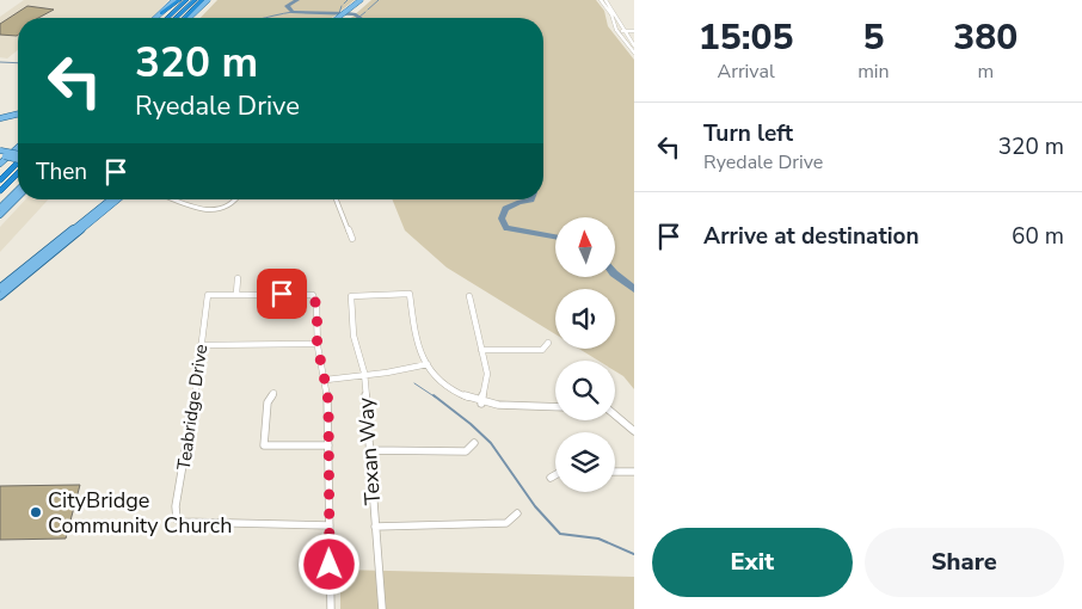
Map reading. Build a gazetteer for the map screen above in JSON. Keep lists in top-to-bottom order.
{
  "streets": {
    "street": ["Teabridge Drive", "Texan Way"]
  },
  "places": ["CityBridge Community Church"],
  "north": "top",
  "page": {
    "eta": [
      "15:05",
      "Arrival",
      "5",
      "min",
      "380",
      "m"
    ],
    "turn": ["320 m", "Ryedale Drive"],
    "list": [
      {
        "name": "Turn left",
        "note": "Ryedale Drive",
        "value": "320 m"
      },
      {
        "name": "Arrive at destination",
        "value": "60 m"
      }
    ],
    "then": "Then",
    "buttons": ["Exit", "Share"]
  }
}
